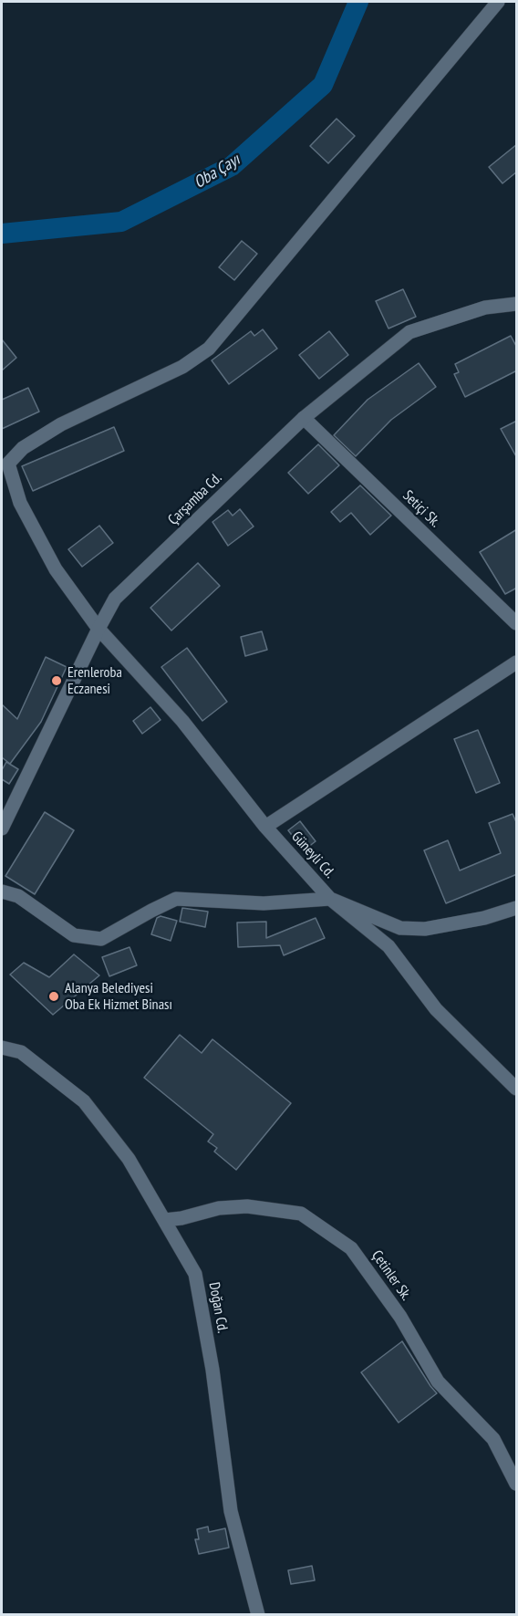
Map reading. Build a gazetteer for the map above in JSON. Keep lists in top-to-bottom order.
{
  "streets": {
    "street": [
      "Çarşamba Cd.",
      "Setiçi Sk.",
      "Güneyli Cd.",
      "Çetinler Sk.",
      "Doğan Cd."
    ]
  },
  "crossings": [
    ["Çarşamba Cd.", "Setiçi Sk."],
    ["Çarşamba Cd.", "Güneyli Cd."],
    ["Çetinler Sk.", "Doğan Cd."]
  ],
  "water": ["Oba Çayı"],
  "places": ["Erenleroba Eczanesi", "Alanya Belediyesi Oba Ek Hizmet Binası"]
}
